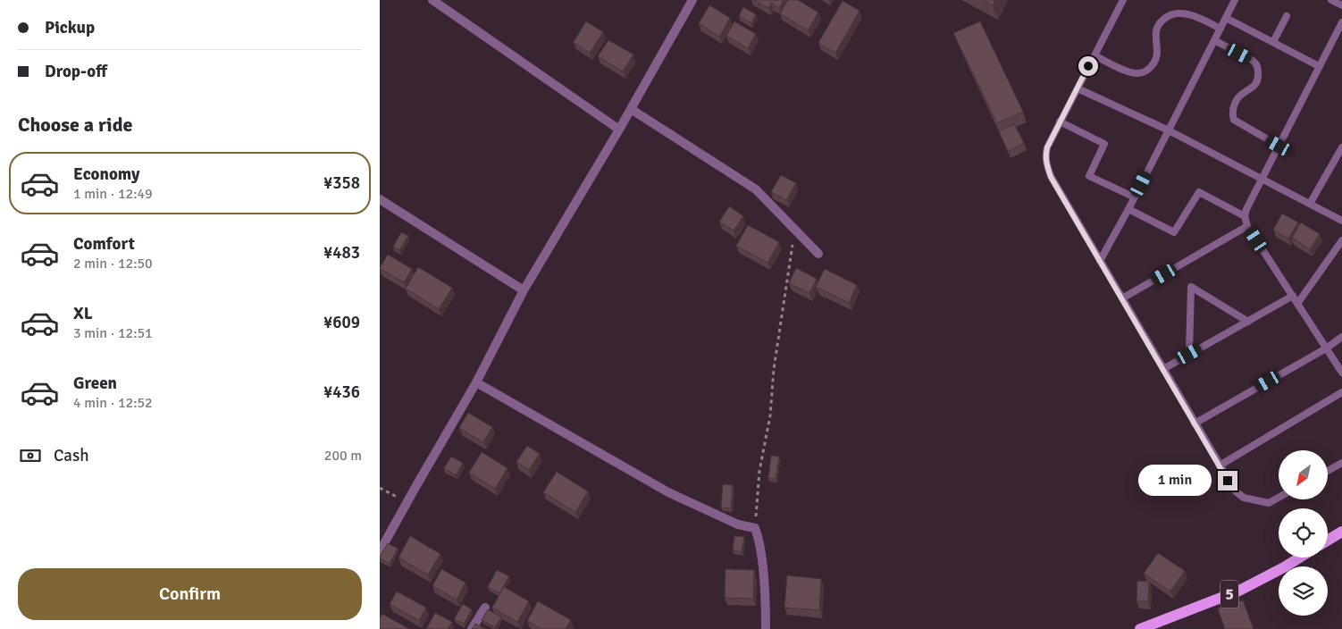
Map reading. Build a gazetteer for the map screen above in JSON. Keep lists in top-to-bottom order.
{
  "streets": {
    "main road": ["5"]
  },
  "north": "bottom left",
  "page": {
    "banner": ["Pickup", "Drop-off"],
    "heading": "Choose a ride",
    "list": [
      {
        "name": "Economy",
        "note": "1 min · 12:49",
        "value": "¥358"
      },
      {
        "name": "Comfort",
        "note": "2 min · 12:50",
        "value": "¥483"
      },
      {
        "name": "XL",
        "note": "3 min · 12:51",
        "value": "¥609"
      },
      {
        "name": "Green",
        "note": "4 min · 12:52",
        "value": "¥436"
      }
    ],
    "pay": ["Cash", "200 m"],
    "bubble": "1 min",
    "buttons": "Confirm"
  }
}
